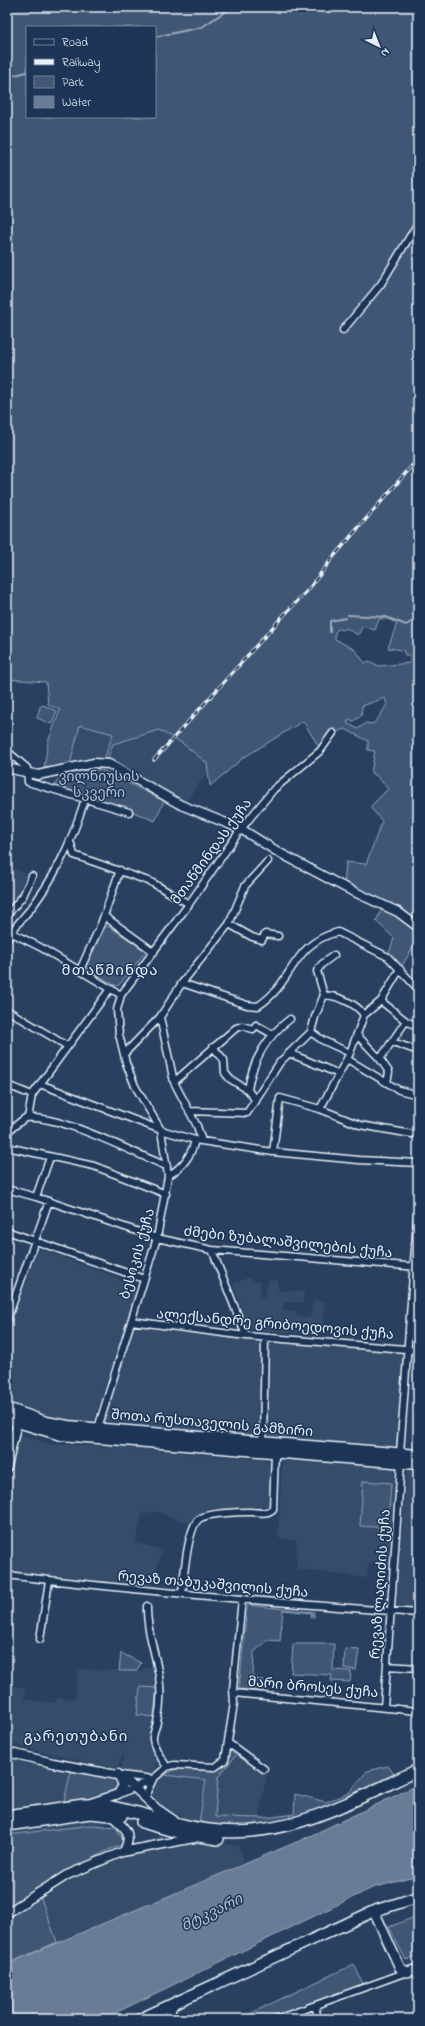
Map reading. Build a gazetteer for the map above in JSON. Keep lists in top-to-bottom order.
{
  "streets": {
    "main road": ["შოთა რუსთაველის გამზირი"],
    "street": [
      "მთაწმინდას ქუჩა",
      "ძმები ზუბალაშვილების ქუჩა",
      "ბესიკის ქუჩა",
      "ალექსანდრე გრიბოედოვის ქუჩა",
      "რევაზ ლაღიძის ქუჩა",
      "რევაზ თაბუკაშვილის ქუჩა",
      "მარი ბროსეს ქუჩა"
    ]
  },
  "crossings": [
    ["მთაწმინდას ქუჩა", "ბესიკის ქუჩა"],
    ["ძმები ზუბალაშვილების ქუჩა", "ბესიკის ქუჩა"],
    ["ძმები ზუბალაშვილების ქუჩა", "რევაზ ლაღიძის ქუჩა"],
    ["ბესიკის ქუჩა", "ალექსანდრე გრიბოედოვის ქუჩა"],
    ["ბესიკის ქუჩა", "შოთა რუსთაველის გამზირი"],
    ["ალექსანდრე გრიბოედოვის ქუჩა", "რევაზ ლაღიძის ქუჩა"],
    ["შოთა რუსთაველის გამზირი", "რევაზ ლაღიძის ქუჩა"],
    ["რევაზ ლაღიძის ქუჩა", "რევაზ თაბუკაშვილის ქუჩა"],
    ["რევაზ ლაღიძის ქუჩა", "მარი ბროსეს ქუჩა"]
  ],
  "districts": ["მთაწმინდა", "გარეთუბანი"],
  "water": ["მტკვარი"],
  "parks": ["ვილნიუსის სკვერი"],
  "legend": [
    "Road",
    "Railway",
    "Park",
    "Water"
  ],
  "north": "bottom right"
}
